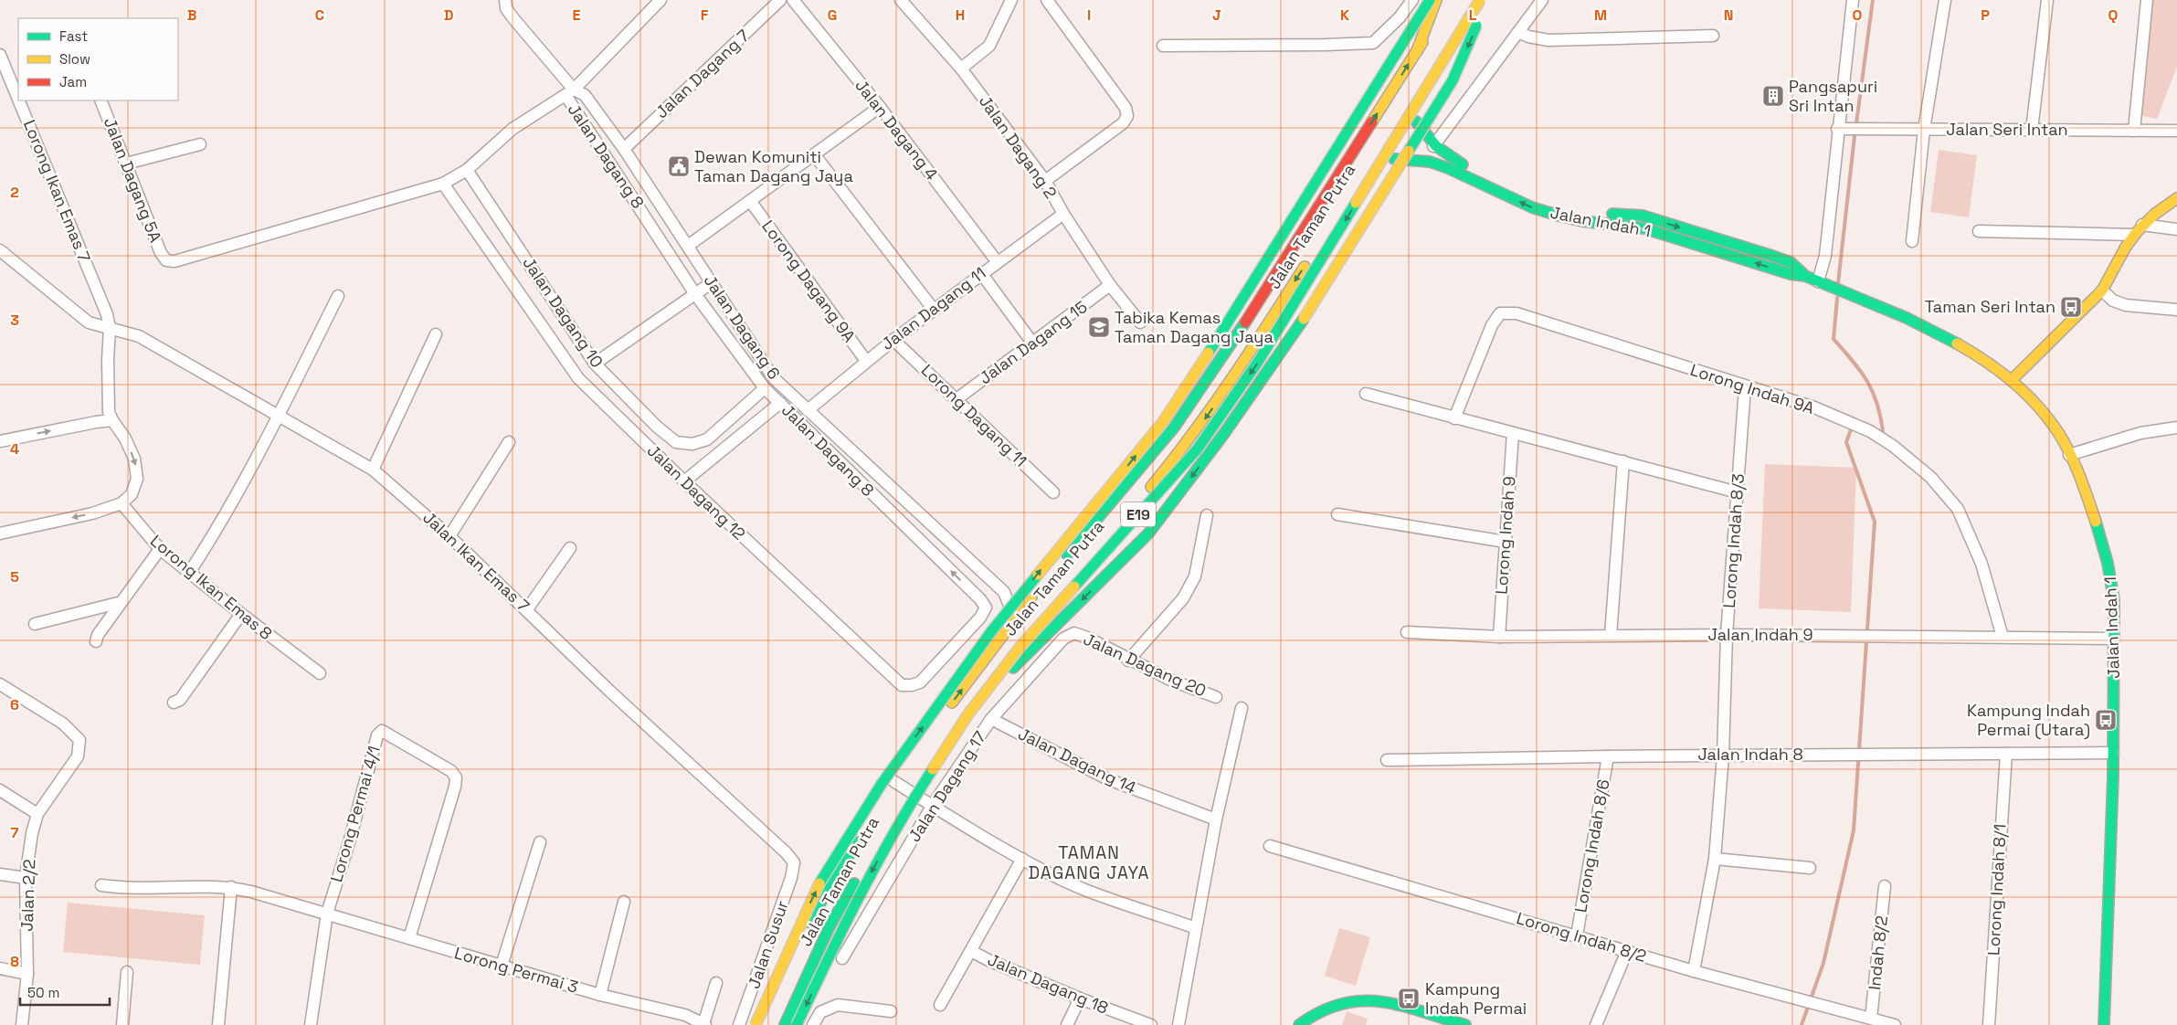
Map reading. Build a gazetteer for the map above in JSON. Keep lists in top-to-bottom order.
{
  "streets": {
    "main road": ["Jalan Indah 1", "Jalan Taman Putra", "E19"],
    "street": [
      "Jalan Dagang 7",
      "Jalan Dagang 4",
      "Jalan Seri Intan",
      "Jalan Dagang 2",
      "Jalan Dagang 8",
      "Jalan Dagang 5A",
      "Lorong Ikan Emas 7",
      "Lorong Dagang 9A",
      "Jalan Dagang 11",
      "Jalan Dagang 10",
      "Jalan Dagang 6",
      "Jalan Dagang 15",
      "Lorong Indah 9A",
      "Lorong Dagang 11",
      "Jalan Dagang 12",
      "Lorong Indah 9",
      "Lorong Indah 8/3",
      "Jalan Ikan Emas 7",
      "Lorong Ikan Emas 8",
      "Jalan Indah 9",
      "Jalan Dagang 20",
      "Jalan Indah 8",
      "Jalan Dagang 14",
      "Jalan Dagang 17",
      "Lorong Permai 4/1",
      "Lorong Indah 8/6",
      "Lorong Indah 8/1",
      "Jalan 2/2",
      "Lorong Indah 8/2",
      "Jalan Susur",
      "Indah 8/2",
      "Lorong Permai 3",
      "Jalan Dagang 18"
    ]
  },
  "crossings": [
    ["Jalan Dagang 7", "Jalan Dagang 6"],
    ["Jalan Dagang 4", "Jalan Dagang 11"],
    ["Jalan Dagang 2", "Jalan Dagang 11"],
    ["Jalan Dagang 2", "Jalan Dagang 15"],
    ["Jalan Dagang 8", "Jalan Dagang 10"],
    ["Jalan Dagang 8", "Jalan Dagang 6"],
    ["Jalan Dagang 8", "Jalan Dagang 12"],
    ["Jalan Dagang 5A", "Jalan Dagang 12"],
    ["Lorong Ikan Emas 7", "Jalan Ikan Emas 7"],
    ["Jalan Indah 1", "Jalan Taman Putra"],
    ["Jalan Indah 1", "Jalan Indah 9"],
    ["Jalan Indah 1", "Jalan Indah 8"],
    ["Jalan Taman Putra", "Jalan Dagang 6"],
    ["Lorong Dagang 9A", "Jalan Dagang 11"],
    ["Jalan Dagang 11", "Jalan Dagang 6"],
    ["Jalan Dagang 11", "Lorong Dagang 11"],
    ["Jalan Dagang 15", "Lorong Dagang 11"],
    ["Lorong Indah 9A", "Lorong Indah 8/3"],
    ["Lorong Indah 9A", "Jalan Indah 9"],
    ["Lorong Indah 9", "Jalan Indah 9"],
    ["Lorong Indah 8/3", "Jalan Indah 9"],
    ["Lorong Indah 8/3", "Jalan Indah 8"],
    ["Lorong Indah 8/3", "Lorong Indah 8/2"],
    ["Jalan Ikan Emas 7", "Jalan Susur"],
    ["Jalan Dagang 20", "Jalan Dagang 17"],
    ["Jalan Indah 8", "Lorong Indah 8/6"],
    ["Jalan Indah 8", "Lorong Indah 8/1"],
    ["Jalan Dagang 14", "Jalan Dagang 17"],
    ["Lorong Permai 4/1", "Lorong Permai 3"],
    ["Lorong Indah 8/6", "Lorong Indah 8/2"],
    ["Lorong Indah 8/2", "Indah 8/2"]
  ],
  "one_way": ["Jalan Dagang 8"],
  "districts": ["TAMAN DAGANG JAYA"],
  "places": {
    "building": ["Pangsapuri Sri Intan"],
    "public building": ["Dewan Komuniti Taman Dagang Jaya"],
    "bus stop": ["Taman Seri Intan", "Kampung Indah Permai (Utara)", "Kampung Indah Permai"],
    "school or university": ["Tabika Kemas Taman Dagang Jaya"]
  },
  "legend": ["Fast", "Slow", "Jam"],
  "scale_bar": "50 m",
  "grid": {
    "columns": [
      "B",
      "C",
      "D",
      "E",
      "F",
      "G",
      "H",
      "I",
      "J",
      "K",
      "L",
      "M",
      "N",
      "O",
      "P",
      "Q"
    ],
    "rows": [
      "2",
      "3",
      "4",
      "5",
      "6",
      "7",
      "8"
    ]
  }
}
